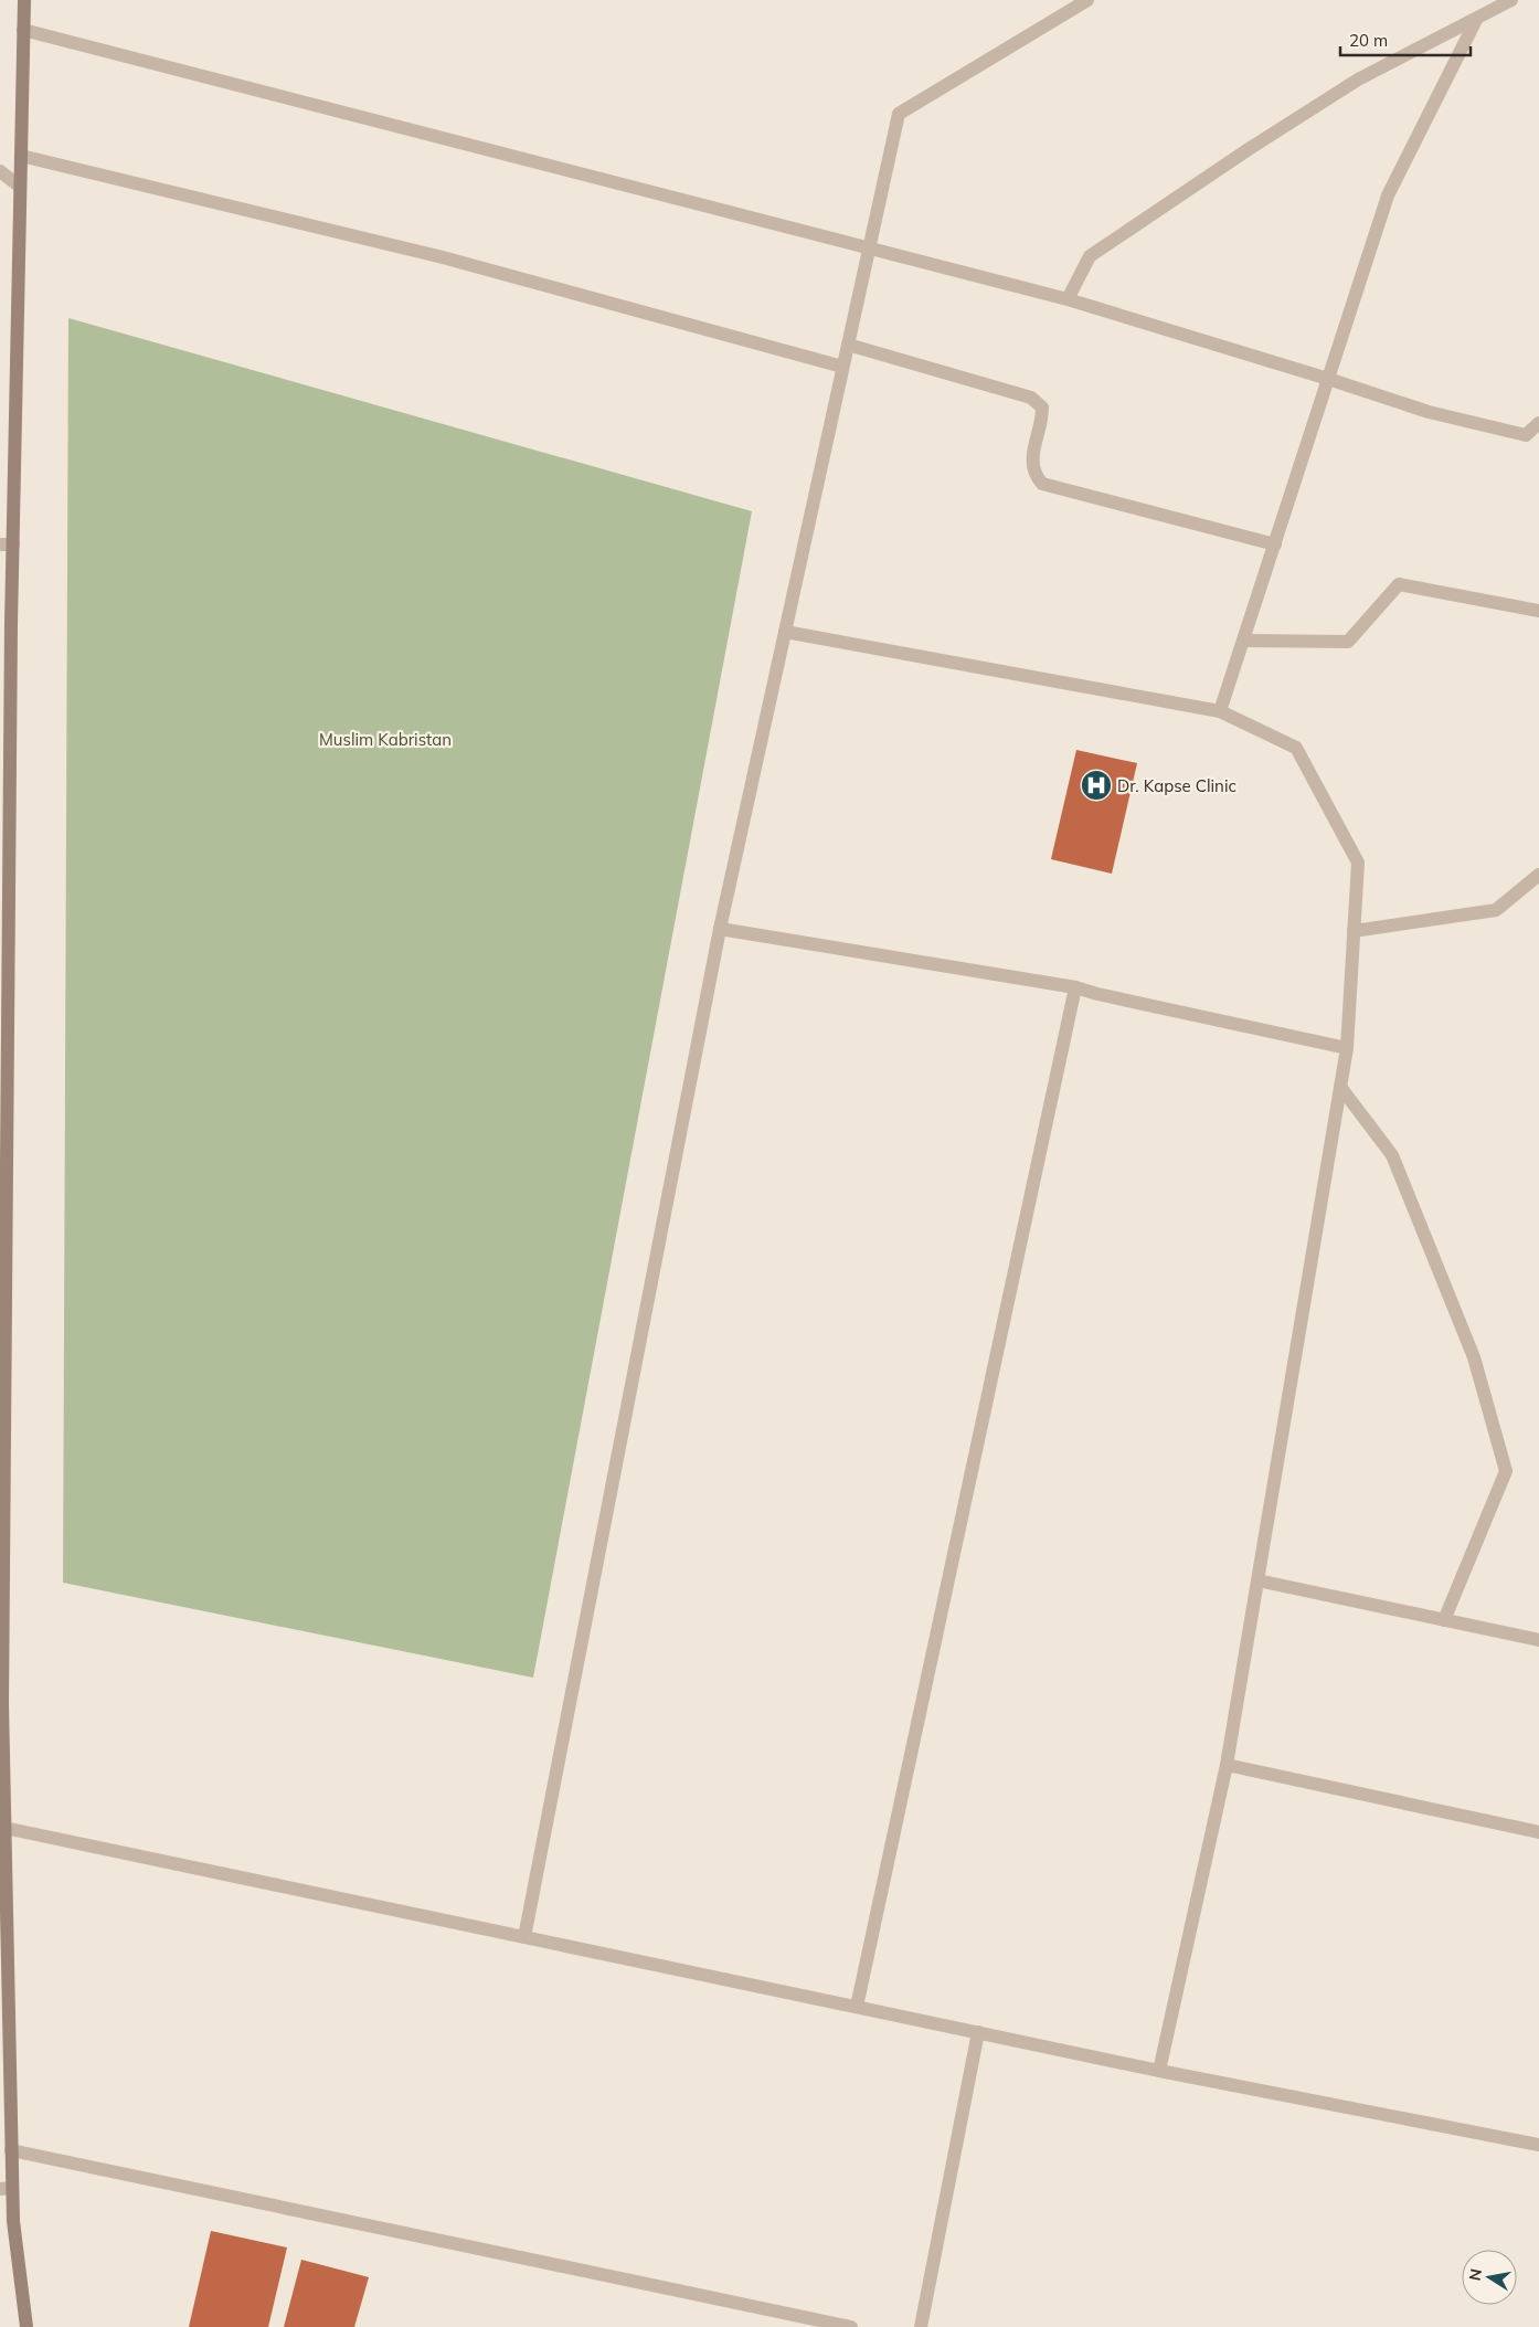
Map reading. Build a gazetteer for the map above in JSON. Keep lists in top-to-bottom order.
{
  "parks": ["Muslim Kabristan"],
  "places": {
    "hospital": ["Dr. Kapse Clinic"]
  },
  "scale_bar": "20 m",
  "north": "left"
}
